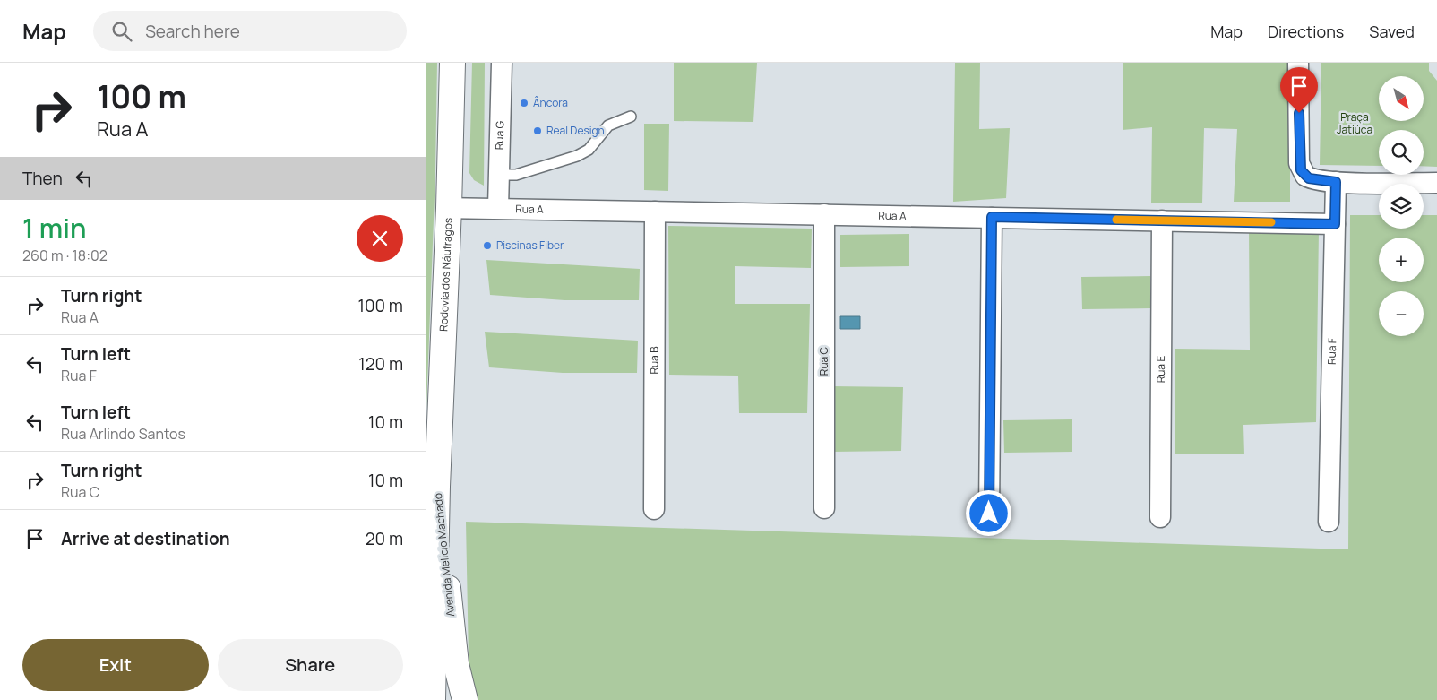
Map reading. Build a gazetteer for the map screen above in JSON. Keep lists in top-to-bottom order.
{
  "streets": {
    "main road": ["Rodovia dos Náufragos", "Avenida Melício Machado"],
    "street": [
      "Rua G",
      "Rua A",
      "Rua F",
      "Rua B",
      "Rua C",
      "Rua E"
    ]
  },
  "crossings": [
    ["Rua G", "Rua A"],
    ["Rua A", "Rodovia dos Náufragos"],
    ["Rua A", "Rua F"],
    ["Rua A", "Rua B"],
    ["Rua A", "Rua C"],
    ["Rua A", "Rua E"],
    ["Rodovia dos Náufragos", "Avenida Melício Machado"]
  ],
  "parks": ["Praça Jatiúca"],
  "places": ["Âncora", "Real Design", "Piscinas Fiber"],
  "north": "bottom right",
  "page": {
    "header": "Map",
    "search": "Search here",
    "nav": ["Map", "Directions", "Saved"],
    "turn": ["100 m", "Rua A"],
    "map_buttons": ["+", "−"],
    "then": "Then",
    "heading": ["1 min", "260 m · 18:02"],
    "list": [
      {
        "name": "Turn right",
        "note": "Rua A",
        "value": "100 m"
      },
      {
        "name": "Turn left",
        "note": "Rua F",
        "value": "120 m"
      },
      {
        "name": "Turn left",
        "note": "Rua Arlindo Santos",
        "value": "10 m"
      },
      {
        "name": "Turn right",
        "note": "Rua C",
        "value": "10 m"
      },
      {
        "name": "Arrive at destination",
        "value": "20 m"
      }
    ],
    "buttons": ["Exit", "Share"]
  }
}
